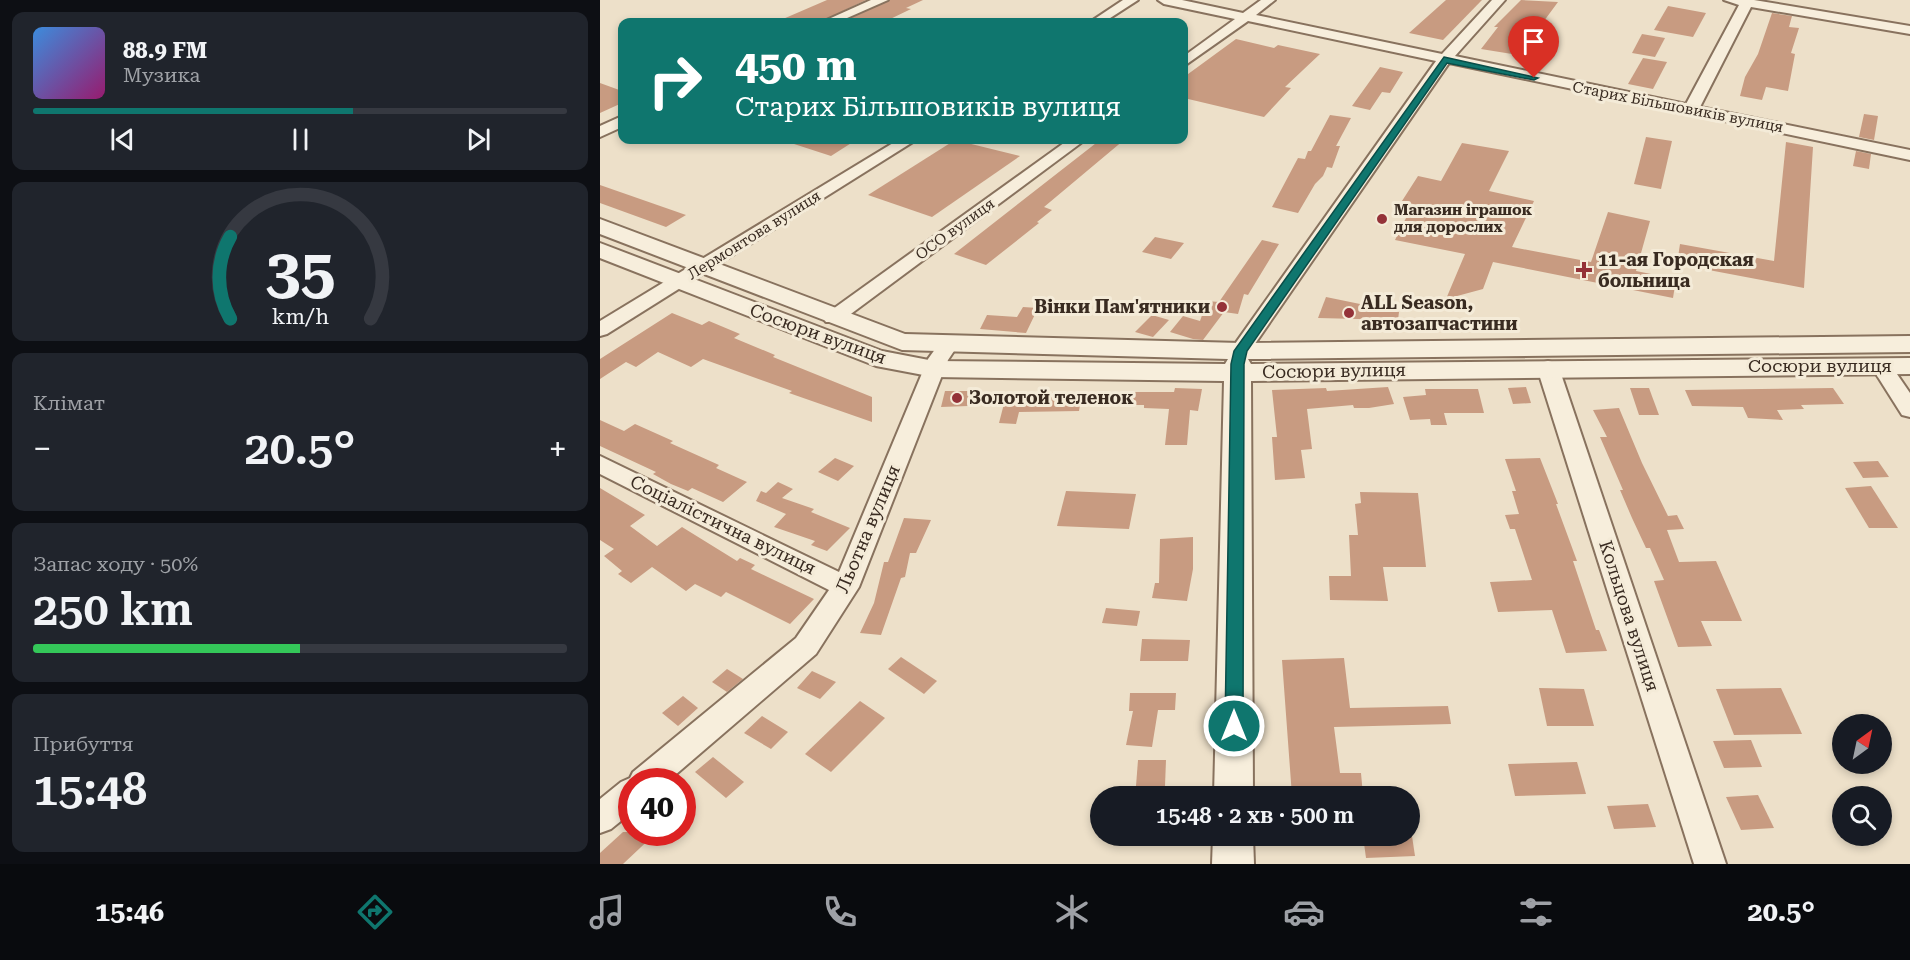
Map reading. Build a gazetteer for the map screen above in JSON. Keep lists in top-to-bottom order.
{
  "streets": {
    "street": [
      "Старих Більшовиків вулиця",
      "ОСО вулиця",
      "Лермонтова вулиця",
      "Сосюри вулиця",
      "Соціалістична вулиця",
      "Льотна вулиця",
      "Кольцова вулиця"
    ]
  },
  "crossings": [
    ["ОСО вулиця", "Сосюри вулиця"],
    ["Лермонтова вулиця", "Сосюри вулиця"],
    ["Сосюри вулиця", "Льотна вулиця"],
    ["Сосюри вулиця", "Кольцова вулиця"],
    ["Соціалістична вулиця", "Льотна вулиця"]
  ],
  "places": {
    "other": [
      "Магазин іграшок для дорослих",
      "Вінки Пам'ятники",
      "ALL Season, автозапчастини",
      "Золотой теленок"
    ],
    "health": ["11-ая Городская больница"]
  },
  "north": "top right",
  "page": {
    "turn": ["450 m", "Старих Більшовиків вулиця"],
    "song": ["88.9 FM", "Музика"],
    "tile": [
      "Клімат",
      ["Запас ходу · 50%", "250 km"],
      ["Прибуття", "15:48"]
    ],
    "heat": ["−", "20.5°", "+"],
    "limit": "40",
    "trip": "15:48 · 2 хв · 500 m",
    "tabs": ["15:46", "20.5°"],
    "gauge": ["35", "km/h"]
  }
}
